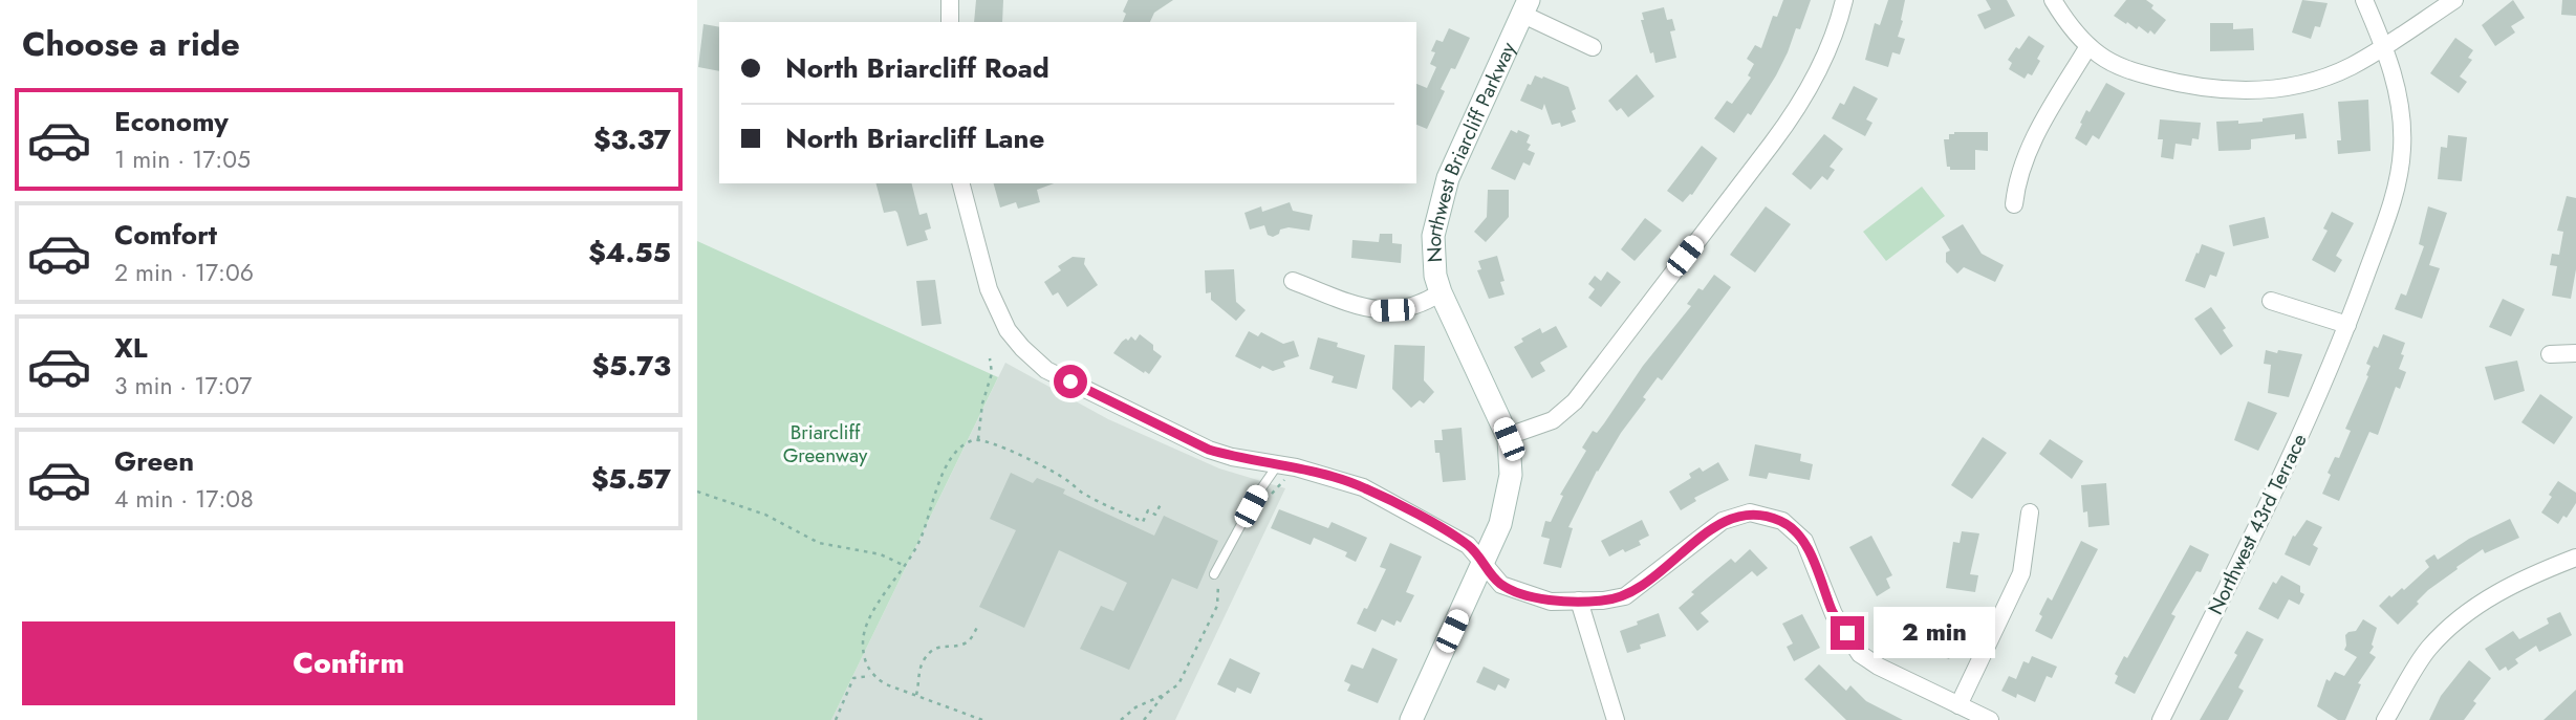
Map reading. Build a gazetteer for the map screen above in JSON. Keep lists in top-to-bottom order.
{
  "streets": {
    "main road": ["Northwest Briarcliff Parkway"],
    "street": ["Northwest 43rd Terrace"]
  },
  "parks": ["Briarcliff Greenway"],
  "page": {
    "heading": "Choose a ride",
    "banner": ["North Briarcliff Road", "North Briarcliff Lane"],
    "list": [
      {
        "name": "Economy",
        "note": "1 min · 17:05",
        "value": "$3.37"
      },
      {
        "name": "Comfort",
        "note": "2 min · 17:06",
        "value": "$4.55"
      },
      {
        "name": "XL",
        "note": "3 min · 17:07",
        "value": "$5.73"
      },
      {
        "name": "Green",
        "note": "4 min · 17:08",
        "value": "$5.57"
      }
    ],
    "buttons": "Confirm",
    "bubble": "2 min"
  }
}
